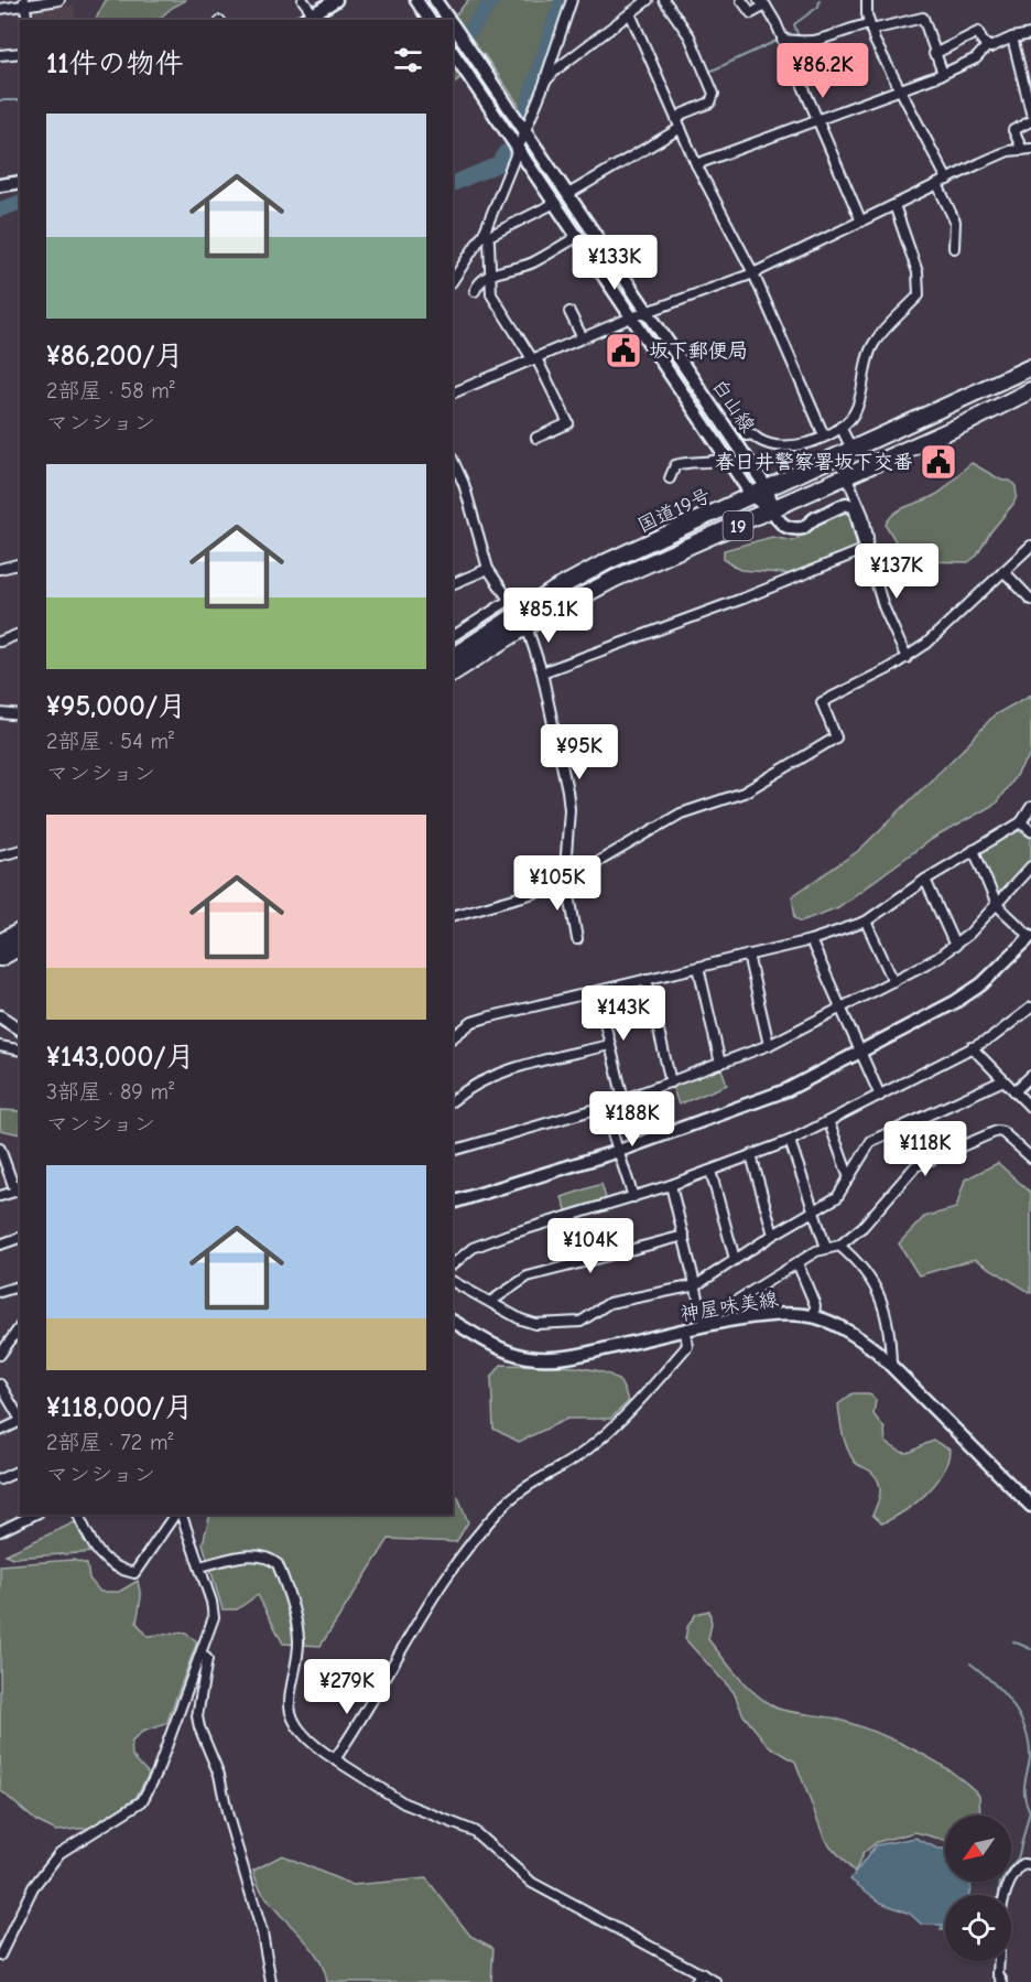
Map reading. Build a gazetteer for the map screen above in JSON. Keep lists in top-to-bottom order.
{
  "streets": {
    "highway": ["国道19号", "19"],
    "street": ["白山線", "神屋味美線"]
  },
  "crossings": [
    ["白山線", "国道19号"]
  ],
  "places": {
    "public building": ["坂下郵便局", "春日井警察署坂下交番"]
  },
  "north": "bottom left",
  "page": {
    "heading": "11件の物件",
    "price": [
      "¥86.2K",
      "¥133K",
      "¥137K",
      "¥85.1K",
      "¥95K",
      "¥105K",
      "¥143K",
      "¥188K",
      "¥118K",
      "¥104K",
      "¥279K"
    ],
    "list": [
      {
        "name": "¥86,200/月",
        "note": "2部屋 · 58 m² · マンション"
      },
      {
        "name": "¥95,000/月",
        "note": "2部屋 · 54 m² · マンション"
      },
      {
        "name": "¥143,000/月",
        "note": "3部屋 · 89 m² · マンション"
      },
      {
        "name": "¥118,000/月",
        "note": "2部屋 · 72 m² · マンション"
      }
    ]
  }
}
